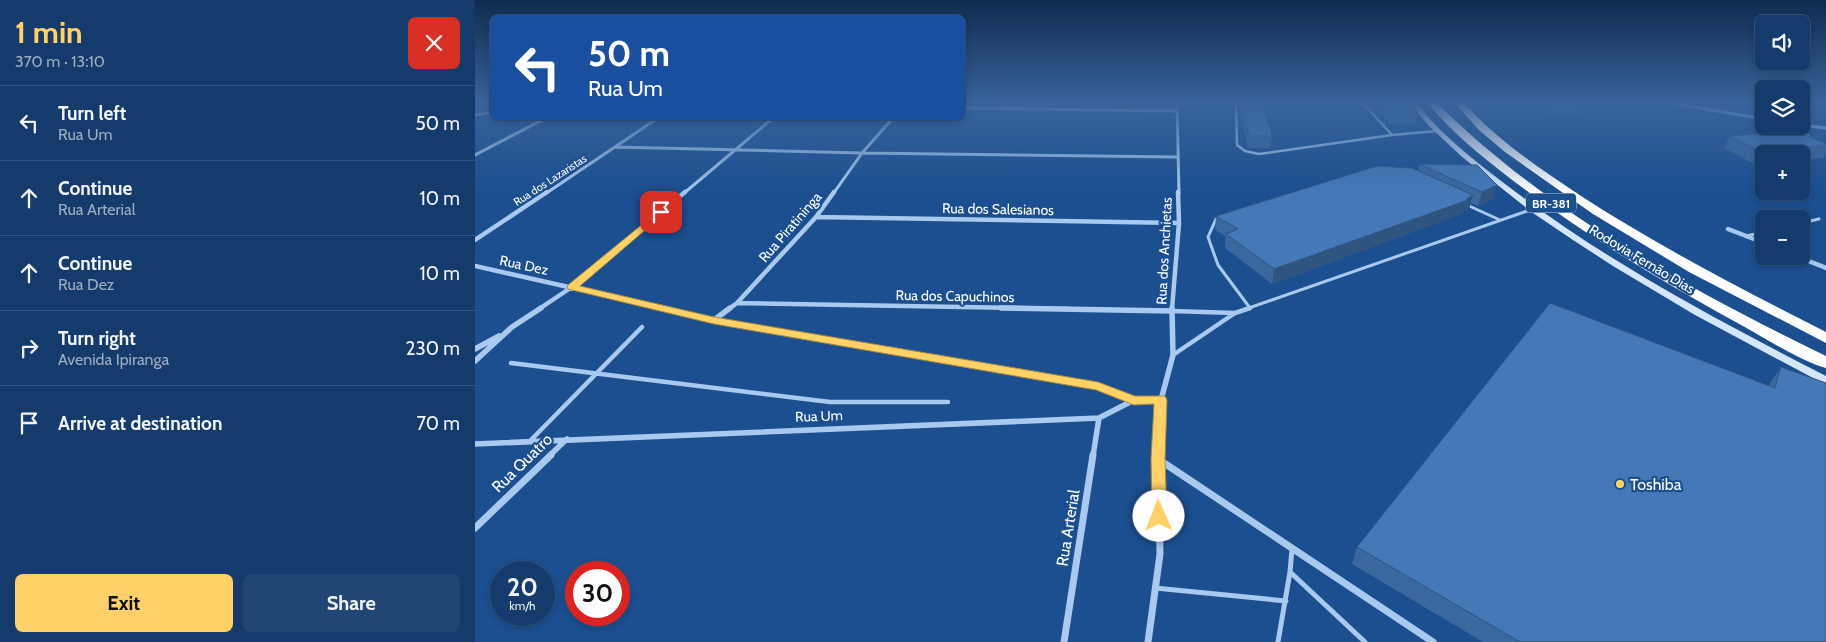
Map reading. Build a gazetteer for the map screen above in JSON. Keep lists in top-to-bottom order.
{
  "streets": {
    "highway": ["BR-381", "Rodovia Fernão Dias"],
    "street": [
      "Rua dos Lazaristas",
      "Rua dos Salesianos",
      "Rua Piratininga",
      "Rua dos Anchietas",
      "Rua Dez",
      "Rua dos Capuchinos",
      "Rua Um",
      "Rua Quatro",
      "Rua Arterial"
    ]
  },
  "crossings": [
    ["Rua dos Salesianos", "Rua Piratininga"],
    ["Rua dos Salesianos", "Rua dos Anchietas"],
    ["Rua Piratininga", "Rua Dez"],
    ["Rua Piratininga", "Rua dos Capuchinos"],
    ["Rua dos Anchietas", "Rua dos Capuchinos"],
    ["Rua dos Anchietas", "Rua Um"],
    ["Rua Dez", "Rua Um"],
    ["Rua Um", "Rua Quatro"],
    ["Rua Um", "Rua Arterial"]
  ],
  "places": ["Toshiba"],
  "page": {
    "heading": ["1 min", "370 m · 13:10"],
    "map_buttons": ["+", "−"],
    "turn": ["50 m", "Rua Um"],
    "list": [
      {
        "name": "Turn left",
        "note": "Rua Um",
        "value": "50 m"
      },
      {
        "name": "Continue",
        "note": "Rua Arterial",
        "value": "10 m"
      },
      {
        "name": "Continue",
        "note": "Rua Dez",
        "value": "10 m"
      },
      {
        "name": "Turn right",
        "note": "Avenida Ipiranga",
        "value": "230 m"
      },
      {
        "name": "Arrive at destination",
        "value": "70 m"
      }
    ],
    "speed": "20 km/h",
    "limit": "30",
    "buttons": ["Exit", "Share"]
  }
}
